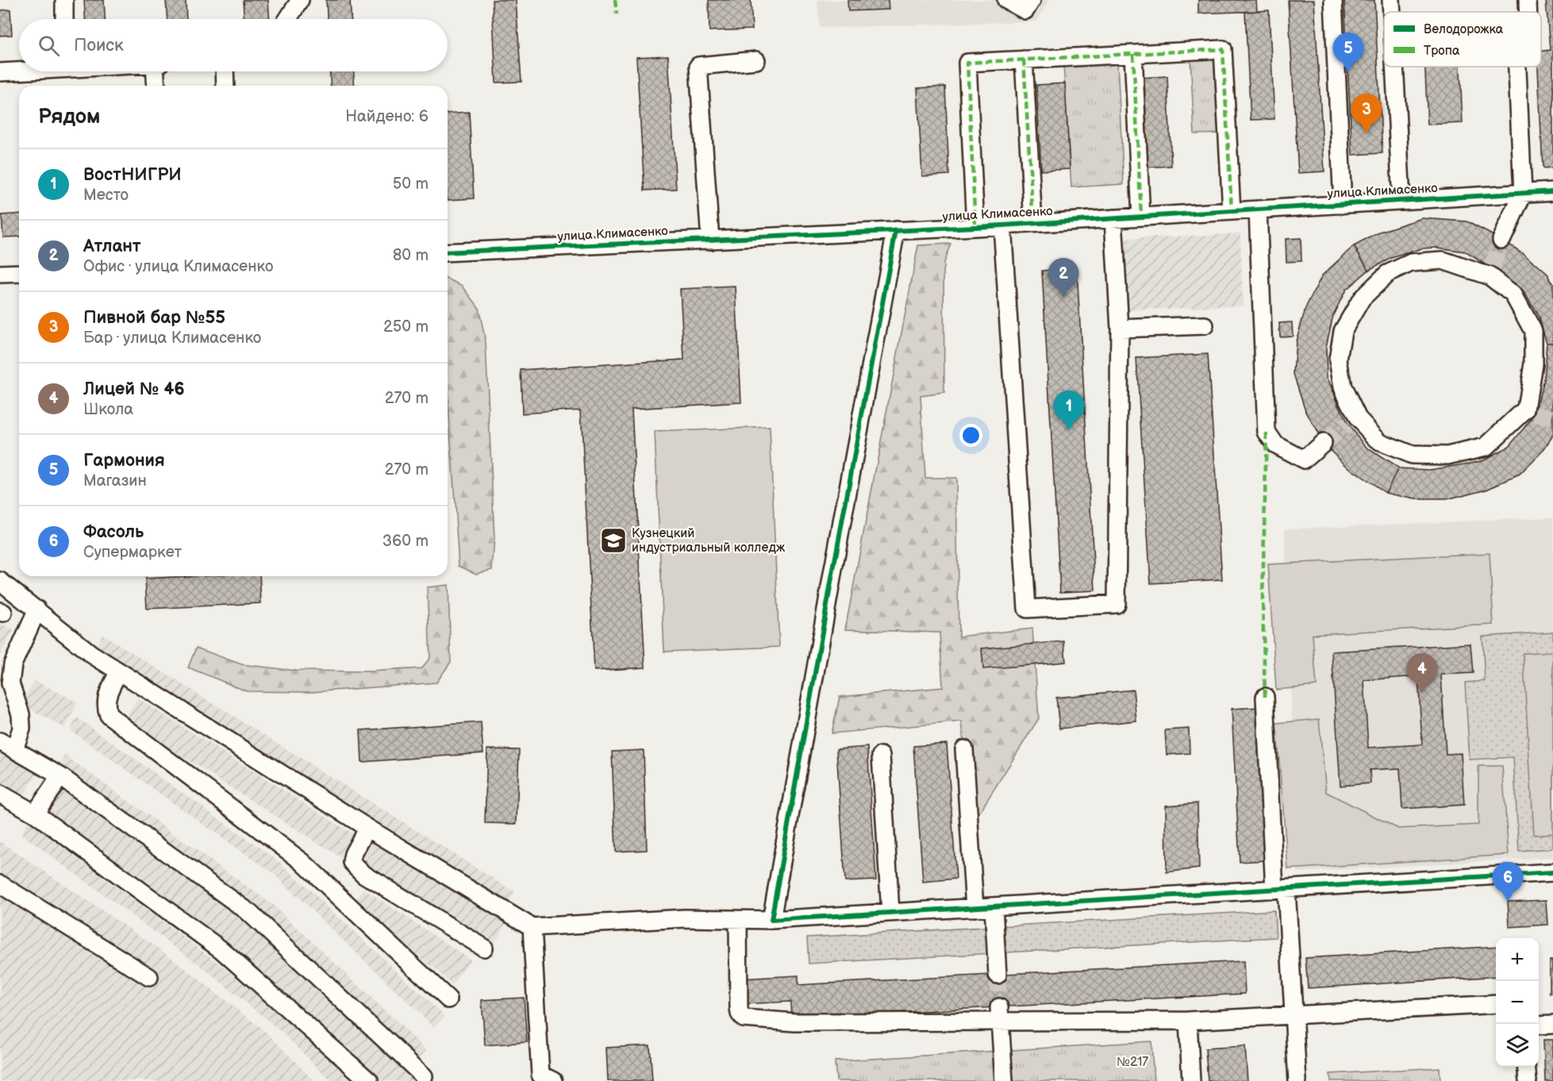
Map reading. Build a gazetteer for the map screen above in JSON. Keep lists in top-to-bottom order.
{
  "streets": {
    "street": ["улица Климасенко"]
  },
  "parks": ["№217"],
  "places": {
    "school or university": ["Кузнецкий индустриальный колледж"]
  },
  "legend": ["Велодорожка", "Тропа"],
  "page": {
    "search": "Поиск",
    "pins": [
      "5",
      "3",
      "2",
      "1",
      "4",
      "6"
    ],
    "heading": ["Рядом", "Найдено: 6"],
    "list": [
      {
        "mark": "1",
        "name": "ВостНИГРИ",
        "note": "Место",
        "value": "50 m"
      },
      {
        "mark": "2",
        "name": "Атлант",
        "note": "Офис · улица Климасенко",
        "value": "80 m"
      },
      {
        "mark": "3",
        "name": "Пивной бар №55",
        "note": "Бар · улица Климасенко",
        "value": "250 m"
      },
      {
        "mark": "4",
        "name": "Лицей № 46",
        "note": "Школа",
        "value": "270 m"
      },
      {
        "mark": "5",
        "name": "Гармония",
        "note": "Магазин",
        "value": "270 m"
      },
      {
        "mark": "6",
        "name": "Фасоль",
        "note": "Супермаркет",
        "value": "360 m"
      }
    ],
    "map_buttons": ["+", "−"]
  }
}
